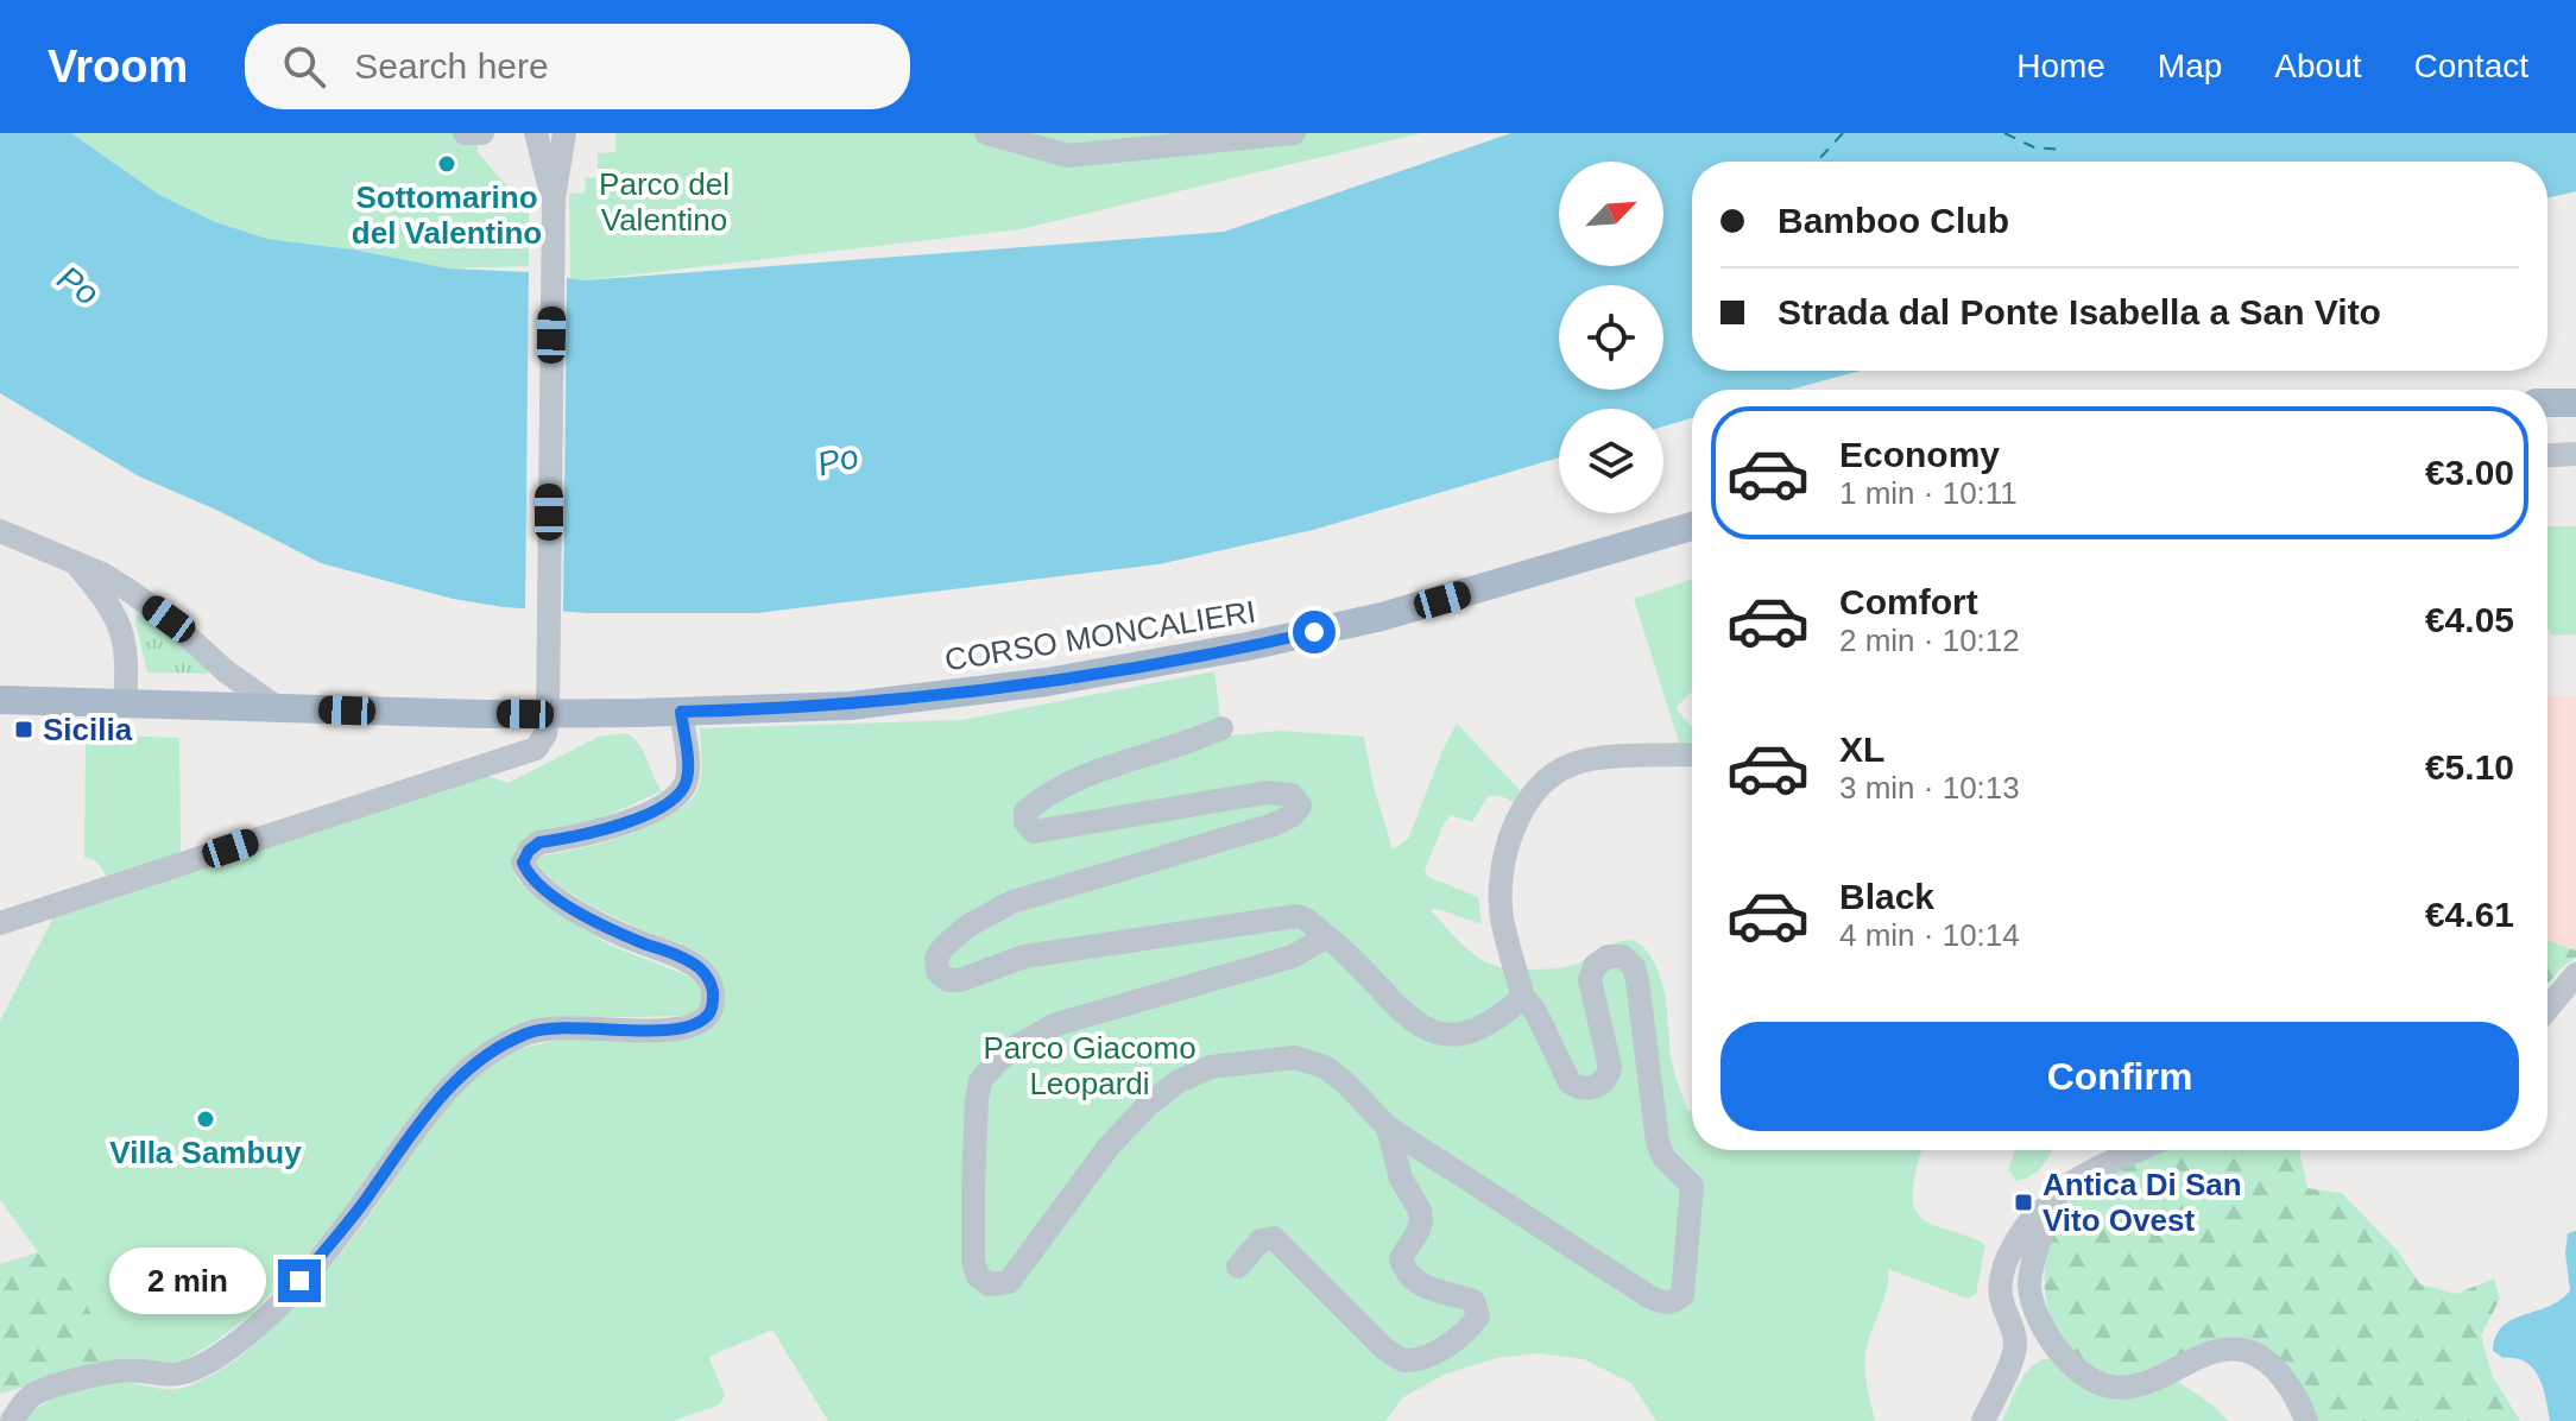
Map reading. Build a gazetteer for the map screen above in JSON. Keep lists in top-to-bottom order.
{
  "streets": {
    "main road": ["CORSO MONCALIERI"]
  },
  "water": ["Po"],
  "parks": ["Parco del Valentino", "Parco Giacomo Leopardi"],
  "places": {
    "other": ["Sottomarino del Valentino", "Villa Sambuy"],
    "transit": ["Sicilia", "Antica Di San Vito Ovest"]
  },
  "north": "top right",
  "page": {
    "header": "Vroom",
    "search": "Search here",
    "nav": [
      "Home",
      "Map",
      "About",
      "Contact"
    ],
    "banner": ["Bamboo Club", "Strada dal Ponte Isabella a San Vito"],
    "list": [
      {
        "name": "Economy",
        "note": "1 min · 10:11",
        "value": "€3.00"
      },
      {
        "name": "Comfort",
        "note": "2 min · 10:12",
        "value": "€4.05"
      },
      {
        "name": "XL",
        "note": "3 min · 10:13",
        "value": "€5.10"
      },
      {
        "name": "Black",
        "note": "4 min · 10:14",
        "value": "€4.61"
      }
    ],
    "buttons": "Confirm",
    "bubble": "2 min"
  }
}
